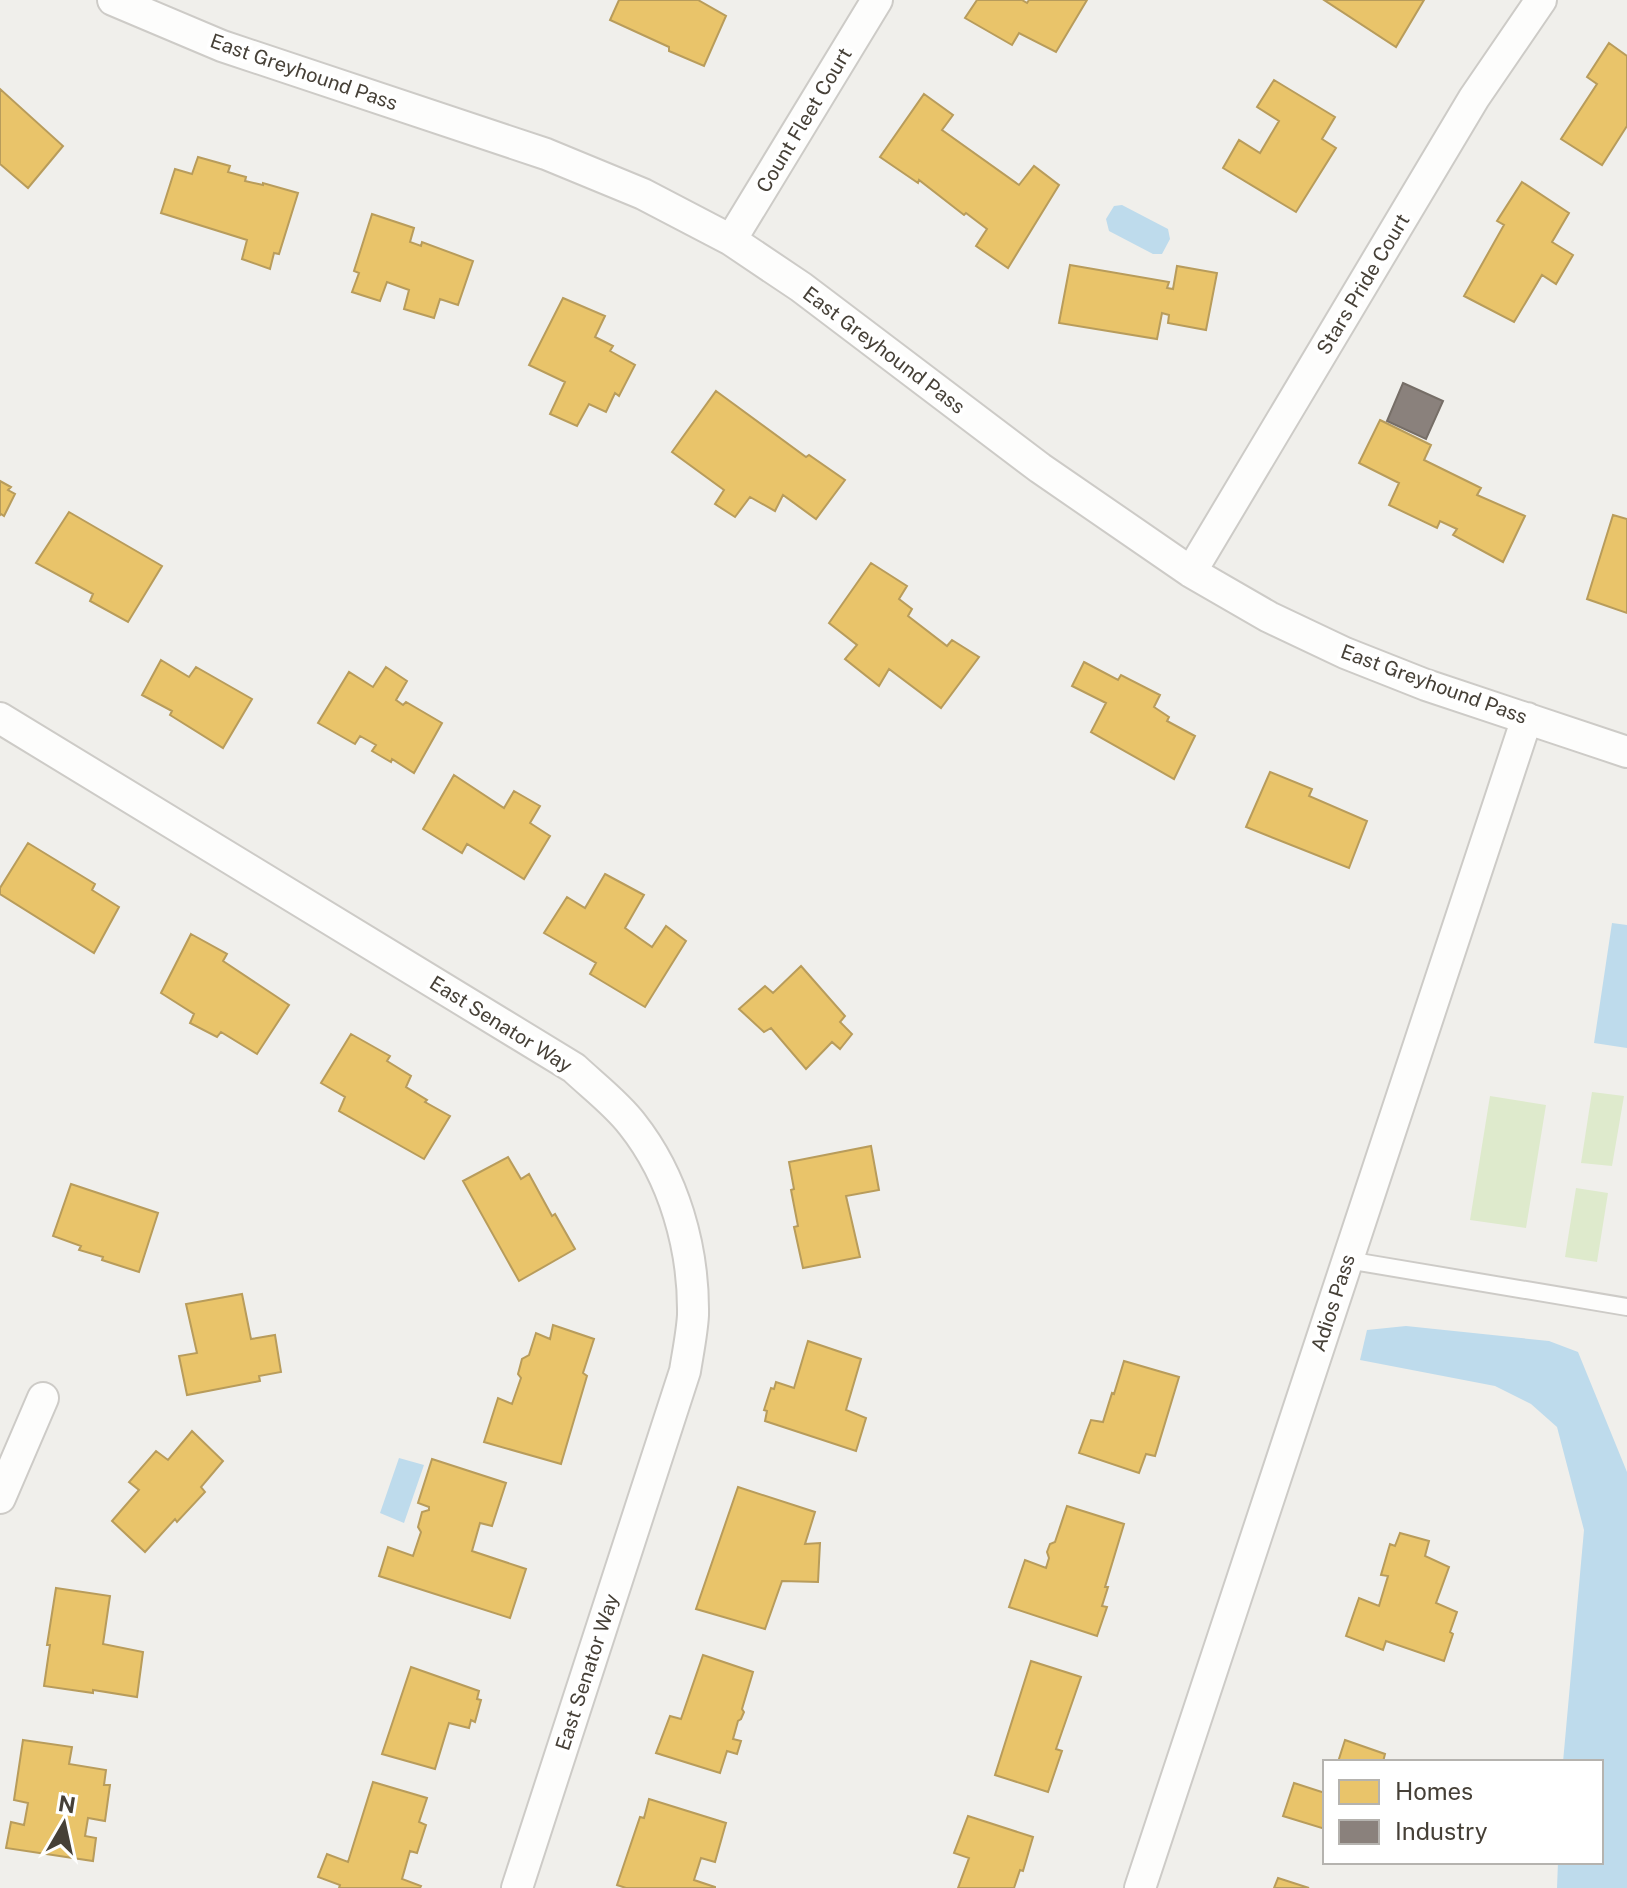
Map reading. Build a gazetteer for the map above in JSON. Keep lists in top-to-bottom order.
{
  "streets": {
    "street": [
      "East Greyhound Pass",
      "Count Fleet Court",
      "Stars Pride Court",
      "East Senator Way",
      "Adios Pass"
    ]
  },
  "crossings": [
    ["East Greyhound Pass", "Count Fleet Court"],
    ["East Greyhound Pass", "Stars Pride Court"],
    ["East Greyhound Pass", "Adios Pass"]
  ],
  "legend": ["Homes", "Industry"],
  "north": "top"
}
